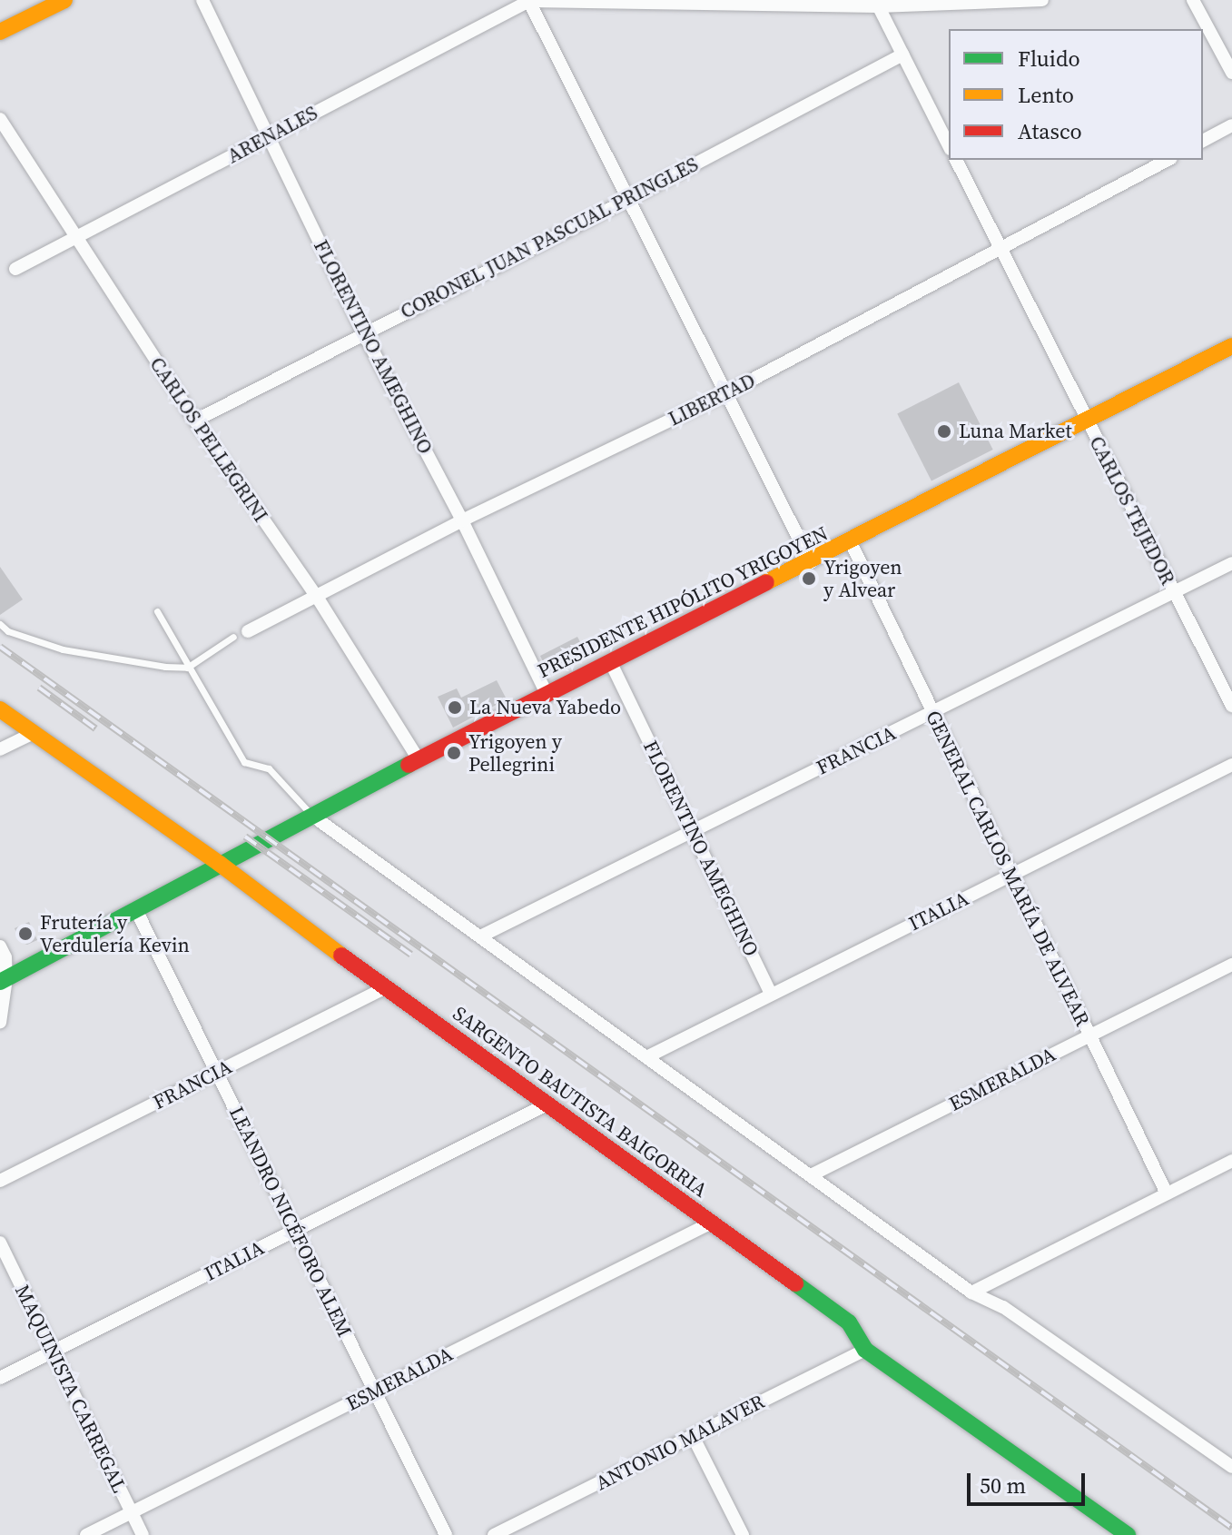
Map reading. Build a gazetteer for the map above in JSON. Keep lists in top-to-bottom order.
{
  "streets": {
    "street": [
      "ARENALES",
      "CORONEL JUAN PASCUAL PRINGLES",
      "FLORENTINO AMEGHINO",
      "LIBERTAD",
      "CARLOS PELLEGRINI",
      "CARLOS TEJEDOR",
      "PRESIDENTE HIPÓLITO YRIGOYEN",
      "FRANCIA",
      "GENERAL CARLOS MARÍA DE ALVEAR",
      "ITALIA",
      "ESMERALDA",
      "SARGENTO BAUTISTA BAIGORRIA",
      "LEANDRO NICÉFORO ALEM",
      "MAQUINISTA CARREGAL",
      "ANTONIO MALAVER"
    ]
  },
  "crossings": [
    ["ARENALES", "FLORENTINO AMEGHINO"],
    ["ARENALES", "CARLOS PELLEGRINI"],
    ["CORONEL JUAN PASCUAL PRINGLES", "FLORENTINO AMEGHINO"],
    ["CORONEL JUAN PASCUAL PRINGLES", "CARLOS PELLEGRINI"],
    ["FLORENTINO AMEGHINO", "LIBERTAD"],
    ["FLORENTINO AMEGHINO", "PRESIDENTE HIPÓLITO YRIGOYEN"],
    ["FLORENTINO AMEGHINO", "FRANCIA"],
    ["FLORENTINO AMEGHINO", "ITALIA"],
    ["LIBERTAD", "CARLOS PELLEGRINI"],
    ["LIBERTAD", "CARLOS TEJEDOR"],
    ["CARLOS PELLEGRINI", "PRESIDENTE HIPÓLITO YRIGOYEN"],
    ["CARLOS TEJEDOR", "PRESIDENTE HIPÓLITO YRIGOYEN"],
    ["CARLOS TEJEDOR", "FRANCIA"],
    ["PRESIDENTE HIPÓLITO YRIGOYEN", "GENERAL CARLOS MARÍA DE ALVEAR"],
    ["PRESIDENTE HIPÓLITO YRIGOYEN", "SARGENTO BAUTISTA BAIGORRIA"],
    ["PRESIDENTE HIPÓLITO YRIGOYEN", "LEANDRO NICÉFORO ALEM"],
    ["FRANCIA", "GENERAL CARLOS MARÍA DE ALVEAR"],
    ["FRANCIA", "SARGENTO BAUTISTA BAIGORRIA"],
    ["FRANCIA", "LEANDRO NICÉFORO ALEM"],
    ["GENERAL CARLOS MARÍA DE ALVEAR", "ITALIA"],
    ["GENERAL CARLOS MARÍA DE ALVEAR", "ESMERALDA"],
    ["ITALIA", "SARGENTO BAUTISTA BAIGORRIA"],
    ["ITALIA", "LEANDRO NICÉFORO ALEM"],
    ["ITALIA", "MAQUINISTA CARREGAL"],
    ["ESMERALDA", "SARGENTO BAUTISTA BAIGORRIA"],
    ["ESMERALDA", "LEANDRO NICÉFORO ALEM"],
    ["ESMERALDA", "MAQUINISTA CARREGAL"],
    ["SARGENTO BAUTISTA BAIGORRIA", "ANTONIO MALAVER"]
  ],
  "places": [
    "Luna Market",
    "Yrigoyen y Alvear",
    "La Nueva Yabedo",
    "Yrigoyen y Pellegrini",
    "Frutería y Verdulería Kevin"
  ],
  "legend": ["Fluido", "Lento", "Atasco"],
  "scale_bar": "50 m"
}
